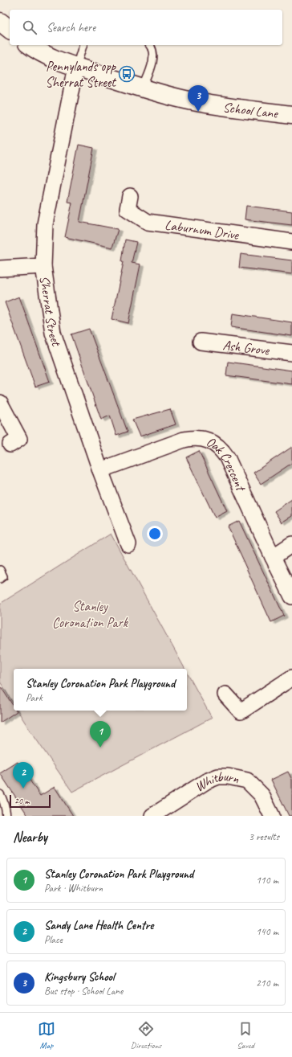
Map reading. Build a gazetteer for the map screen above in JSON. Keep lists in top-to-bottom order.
{
  "streets": {
    "street": [
      "School Lane",
      "Laburnum Drive",
      "Sherrat Street",
      "Ash Grove",
      "Oak Crescent",
      "Whitburn"
    ]
  },
  "crossings": [
    ["School Lane", "Sherrat Street"],
    ["Sherrat Street", "Oak Crescent"]
  ],
  "parks": ["Stanley Coronation Park"],
  "places": {
    "bus stop": ["Pennylands opp Sherrat Street"]
  },
  "scale_bar": "20 m",
  "page": {
    "search": "Search here",
    "pins": ["3", "1", "2"],
    "popup": ["Stanley Coronation Park Playground", "Park"],
    "scale": "20 m",
    "heading": ["Nearby", "3 results"],
    "list": [
      {
        "mark": "1",
        "name": "Stanley Coronation Park Playground",
        "note": "Park · Whitburn",
        "value": "110 m"
      },
      {
        "mark": "2",
        "name": "Sandy Lane Health Centre",
        "note": "Place",
        "value": "140 m"
      },
      {
        "mark": "3",
        "name": "Kingsbury School",
        "note": "Bus stop · School Lane",
        "value": "210 m"
      }
    ],
    "nav": ["Map", "Directions", "Saved"]
  }
}
